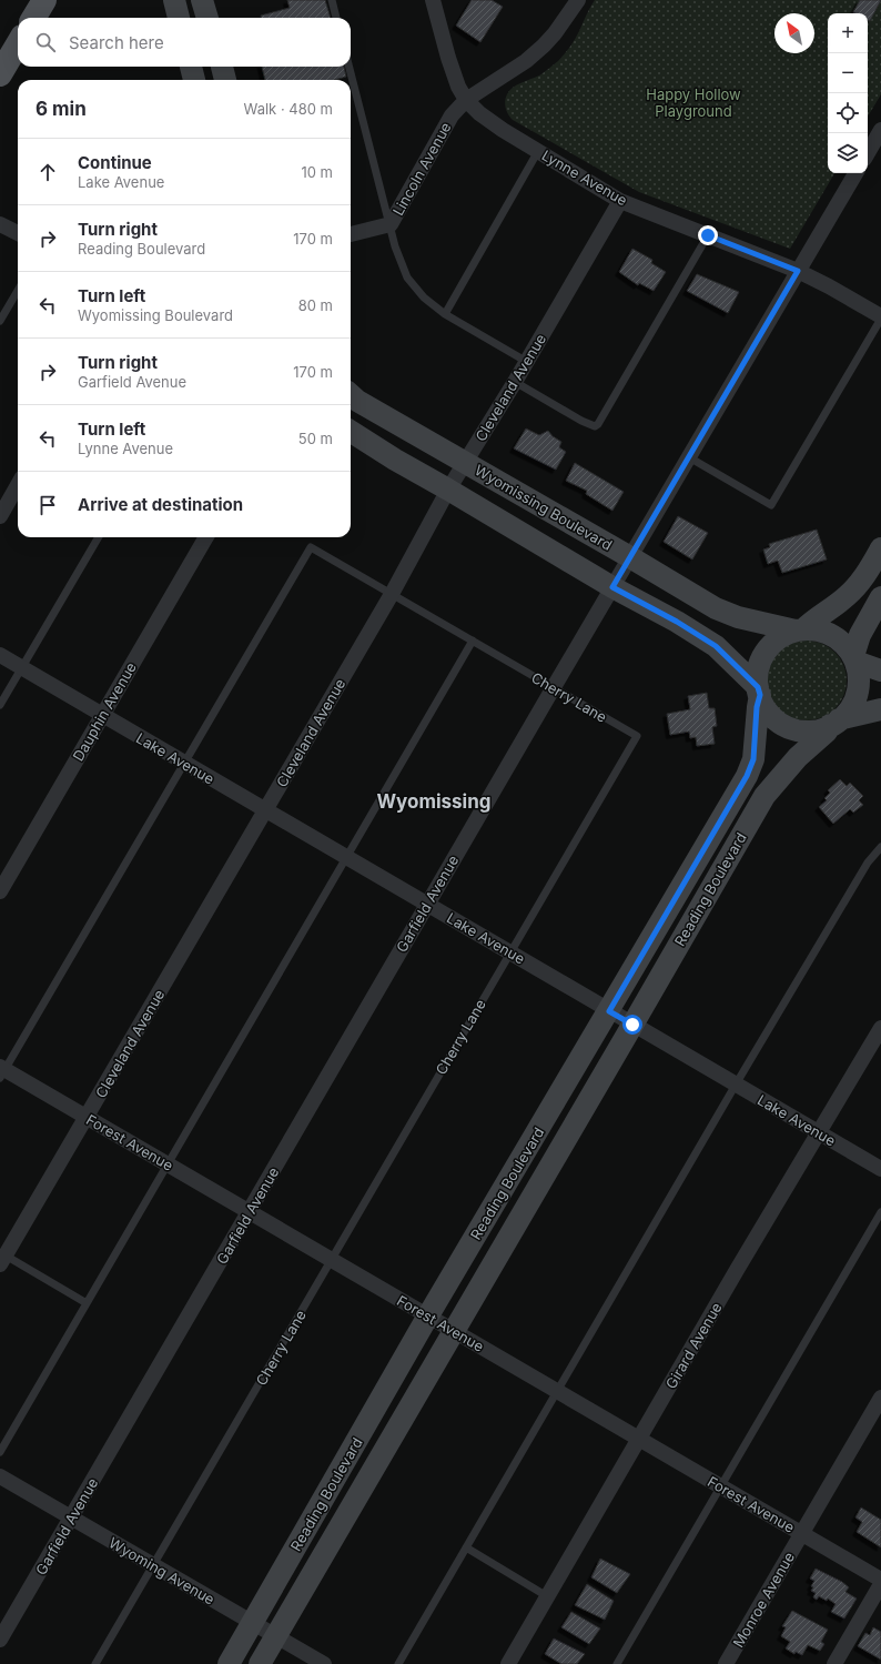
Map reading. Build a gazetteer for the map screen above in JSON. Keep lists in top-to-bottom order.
{
  "streets": {
    "street": [
      "Lincoln Avenue",
      "Lynne Avenue",
      "Cleveland Avenue",
      "Wyomissing Boulevard",
      "Dauphin Avenue",
      "Lake Avenue",
      "Reading Boulevard",
      "Garfield Avenue",
      "Forest Avenue",
      "Girard Avenue",
      "Wyoming Avenue",
      "Monroe Avenue"
    ],
    "lane": ["Cherry Lane"]
  },
  "crossings": [
    ["Lincoln Avenue", "Lynne Avenue"],
    ["Lynne Avenue", "Cleveland Avenue"],
    ["Lynne Avenue", "Garfield Avenue"],
    ["Cleveland Avenue", "Wyomissing Boulevard"],
    ["Cleveland Avenue", "Cherry Lane"],
    ["Cleveland Avenue", "Lake Avenue"],
    ["Cleveland Avenue", "Forest Avenue"],
    ["Wyomissing Boulevard", "Reading Boulevard"],
    ["Wyomissing Boulevard", "Garfield Avenue"],
    ["Cherry Lane", "Lake Avenue"],
    ["Cherry Lane", "Garfield Avenue"],
    ["Cherry Lane", "Forest Avenue"],
    ["Cherry Lane", "Wyoming Avenue"],
    ["Dauphin Avenue", "Lake Avenue"],
    ["Lake Avenue", "Reading Boulevard"],
    ["Lake Avenue", "Garfield Avenue"],
    ["Lake Avenue", "Girard Avenue"],
    ["Reading Boulevard", "Forest Avenue"],
    ["Reading Boulevard", "Wyoming Avenue"],
    ["Garfield Avenue", "Forest Avenue"],
    ["Garfield Avenue", "Wyoming Avenue"],
    ["Forest Avenue", "Girard Avenue"],
    ["Forest Avenue", "Monroe Avenue"]
  ],
  "districts": ["Wyomissing"],
  "parks": ["Happy Hollow Playground"],
  "north": "top left",
  "page": {
    "map_buttons": ["+", "−"],
    "search": "Search here",
    "heading": ["6 min", "Walk · 480 m"],
    "list": [
      ["Continue", "Lake Avenue", "10 m"],
      ["Turn right", "Reading Boulevard", "170 m"],
      ["Turn left", "Wyomissing Boulevard", "80 m"],
      ["Turn right", "Garfield Avenue", "170 m"],
      ["Turn left", "Lynne Avenue", "50 m"],
      "Arrive at destination"
    ]
  }
}
